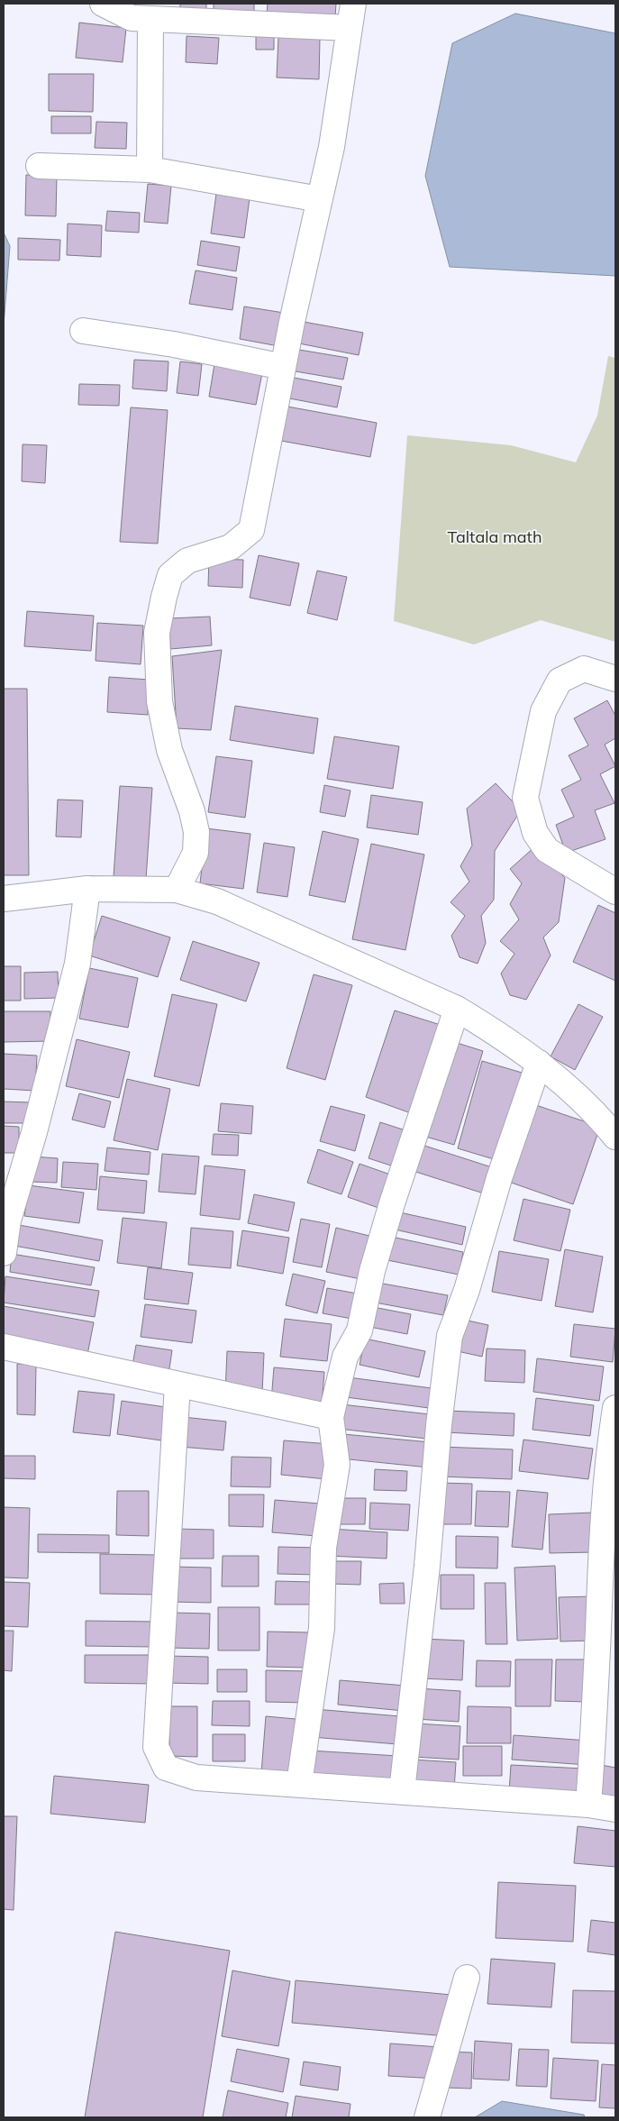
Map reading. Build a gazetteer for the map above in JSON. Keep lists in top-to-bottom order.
{
  "parks": ["Taltala math"]
}
